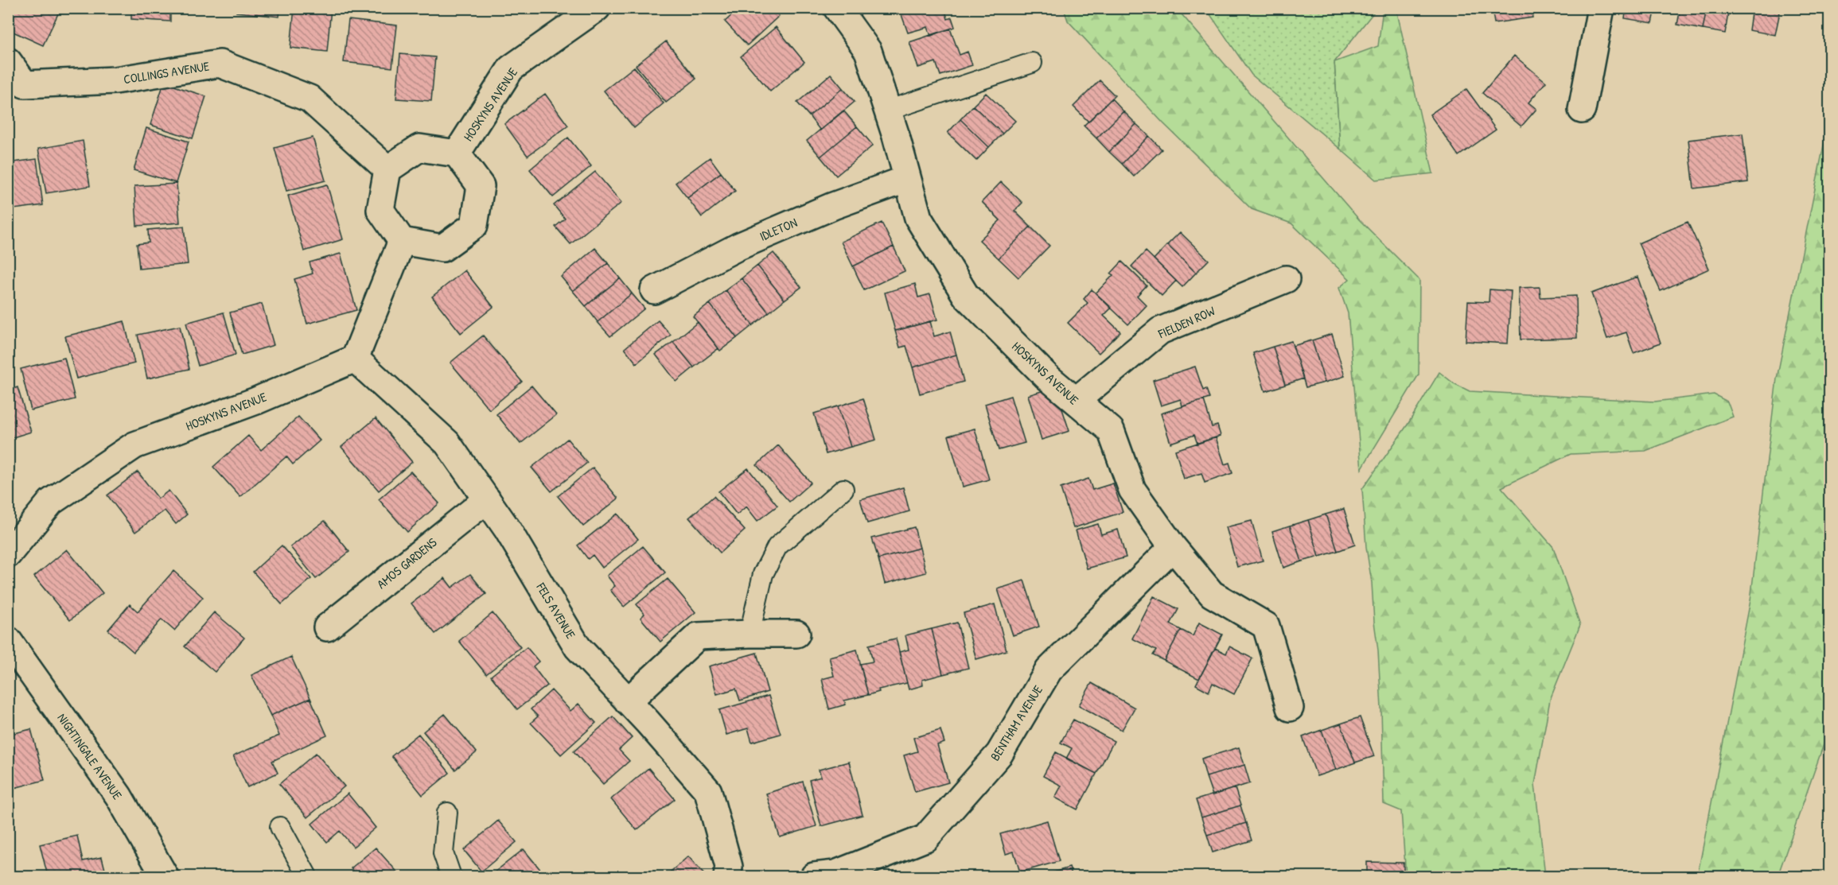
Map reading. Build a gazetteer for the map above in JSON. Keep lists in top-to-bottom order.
{
  "streets": {
    "street": [
      "COLLINGS AVENUE",
      "HOSKYNS AVENUE",
      "IDLETON",
      "FIELDEN ROW",
      "AMOS GARDENS",
      "FELS AVENUE",
      "BENTHAM AVENUE",
      "NIGHTINGALE AVENUE"
    ]
  },
  "crossings": [
    ["COLLINGS AVENUE", "HOSKYNS AVENUE"],
    ["HOSKYNS AVENUE", "IDLETON"],
    ["HOSKYNS AVENUE", "FIELDEN ROW"],
    ["HOSKYNS AVENUE", "FELS AVENUE"],
    ["HOSKYNS AVENUE", "BENTHAM AVENUE"],
    ["AMOS GARDENS", "FELS AVENUE"]
  ]
}
